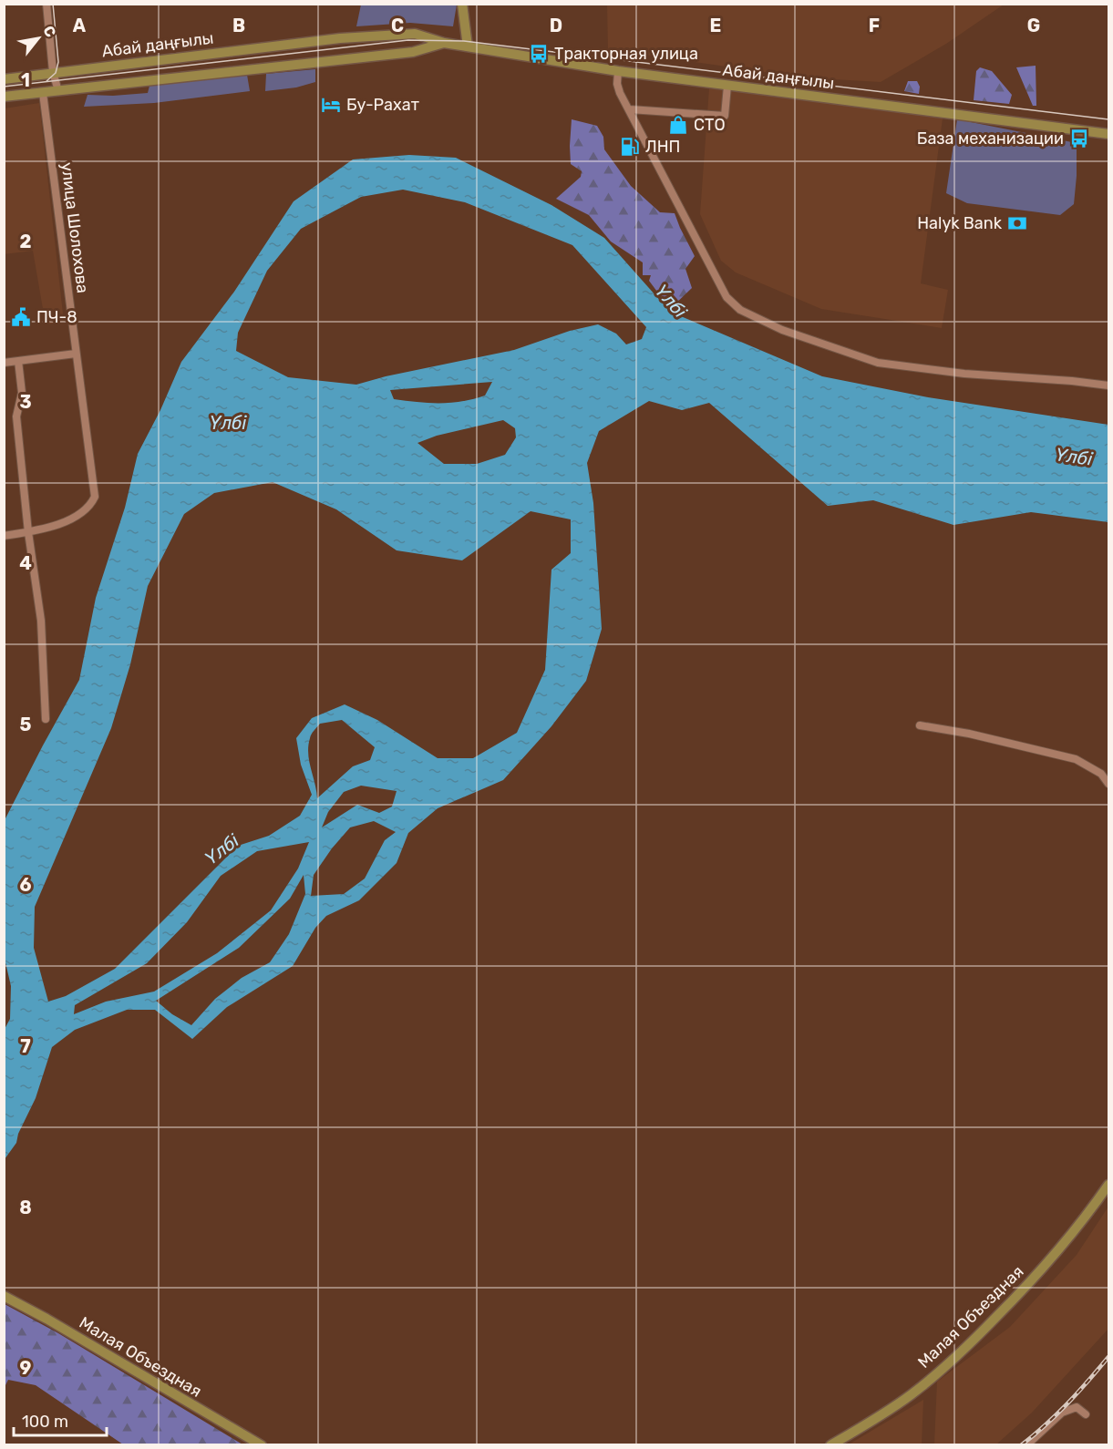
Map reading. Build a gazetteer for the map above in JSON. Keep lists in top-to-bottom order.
{
  "streets": {
    "main road": ["Абай даңғылы", "Малая Объездная"],
    "street": ["улица Шолохова"]
  },
  "crossings": [
    ["Абай даңғылы", "улица Шолохова"]
  ],
  "water": ["Үлбі"],
  "places": {
    "bus stop": ["Тракторная улица", "База механизации"],
    "hotel": ["Бу-Рахат"],
    "shop": ["СТО"],
    "fuel station": ["ЛНП"],
    "bank": ["Halyk Bank"],
    "public building": ["ПЧ-8"]
  },
  "scale_bar": "100 m",
  "north": "top right",
  "grid": {
    "columns": [
      "A",
      "B",
      "C",
      "D",
      "E",
      "F",
      "G"
    ],
    "rows": [
      "1",
      "2",
      "3",
      "4",
      "5",
      "6",
      "7",
      "8",
      "9"
    ]
  }
}
